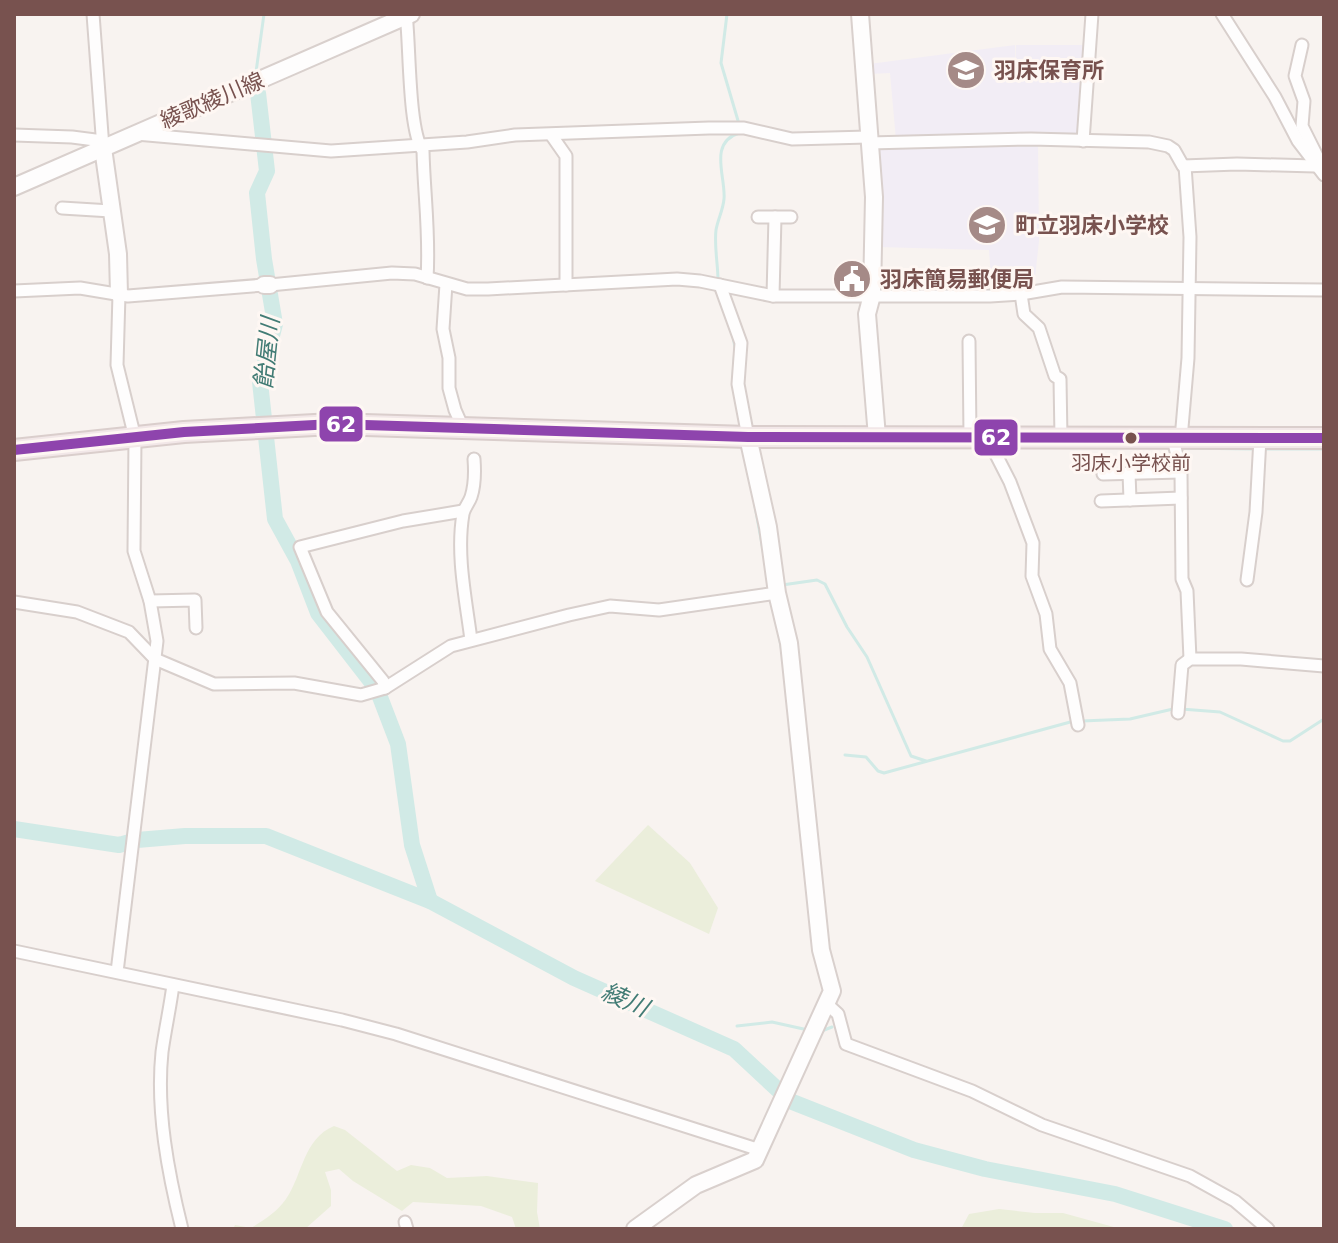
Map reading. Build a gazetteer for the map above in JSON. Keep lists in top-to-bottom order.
{
  "streets": {
    "street": ["綾歌綾川線"]
  },
  "water": ["飴屋川", "綾川"],
  "places": {
    "school or university": ["羽床保育所", "町立羽床小学校"],
    "public building": ["羽床簡易郵便局"],
    "other": ["羽床小学校前"]
  },
  "lines": ["transit line 62"]
}
